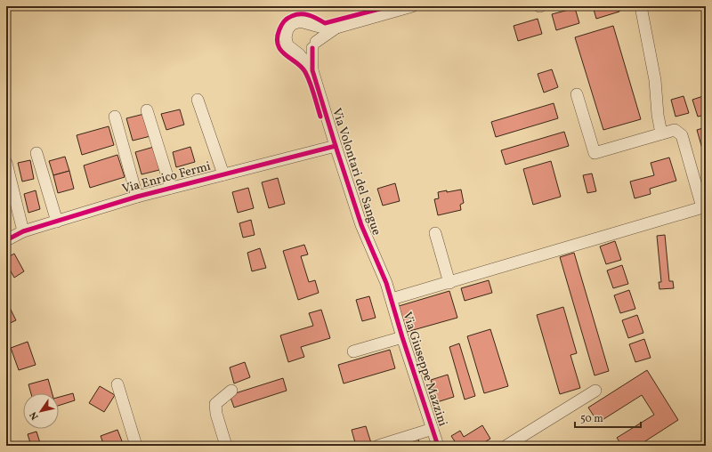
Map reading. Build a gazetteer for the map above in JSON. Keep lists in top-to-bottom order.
{
  "streets": {
    "street": ["Via Volontari del Sangue", "Via Enrico Fermi", "Via Giuseppe Mazzini"]
  },
  "crossings": [
    ["Via Volontari del Sangue", "Via Enrico Fermi"],
    ["Via Volontari del Sangue", "Via Giuseppe Mazzini"]
  ],
  "scale_bar": "50 m",
  "north": "bottom left"
}
